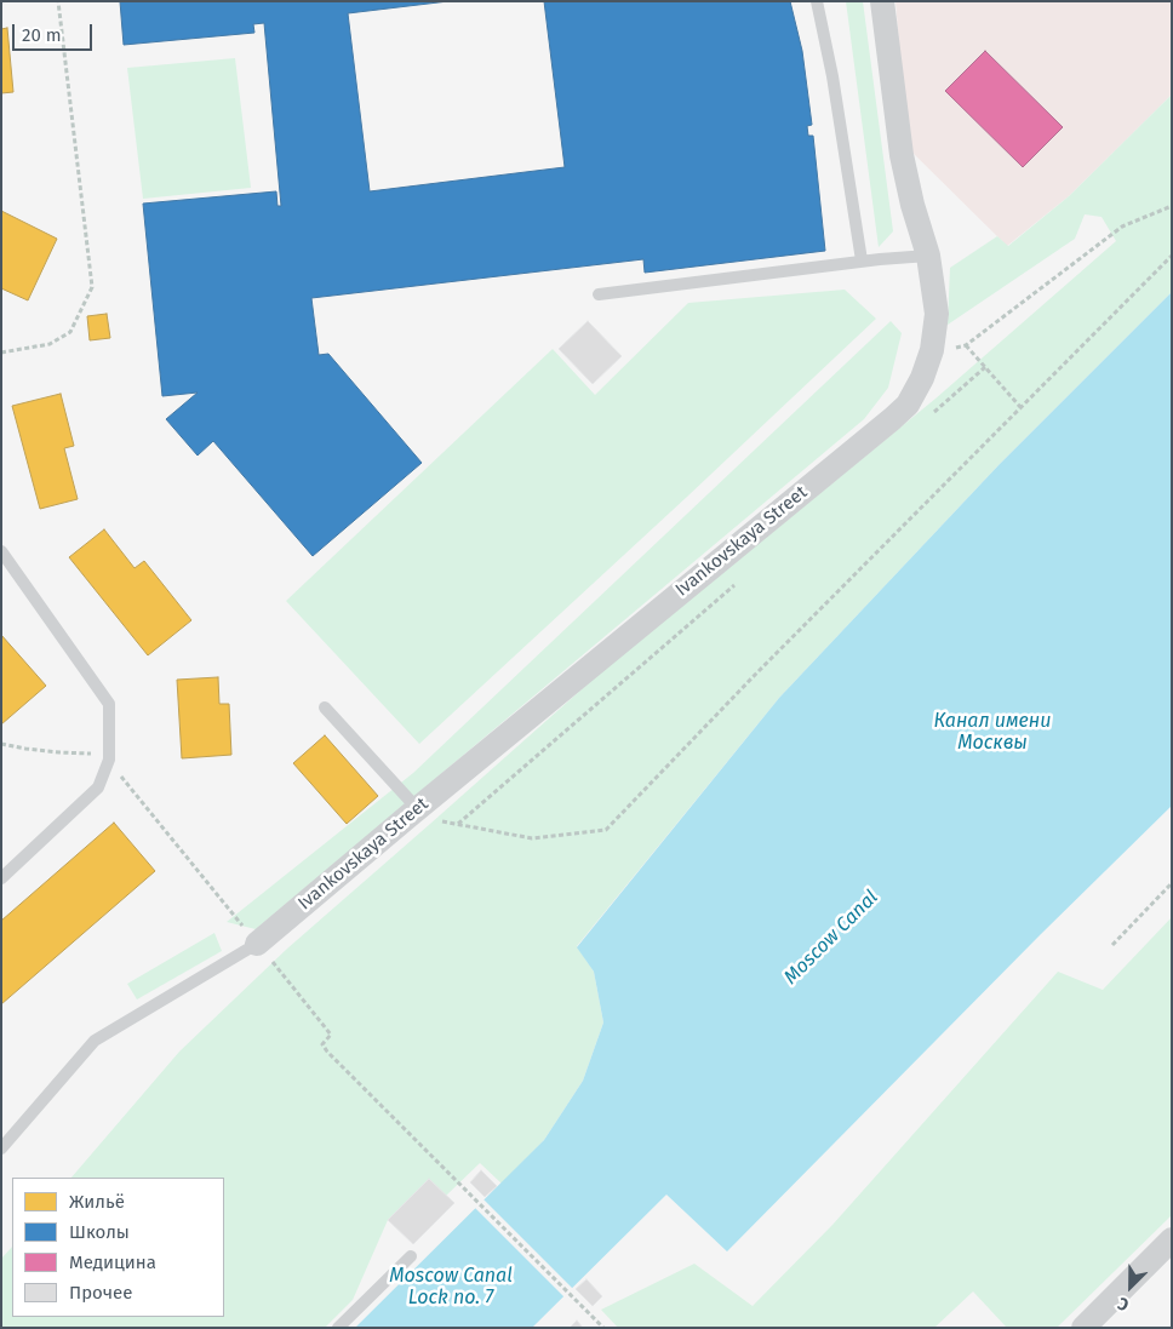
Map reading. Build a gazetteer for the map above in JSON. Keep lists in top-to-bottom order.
{
  "streets": {
    "street": ["Ivankovskaya Street"]
  },
  "water": ["Канал имени Москвы", "Moscow Canal", "Moscow Canal Lock no. 7"],
  "legend": [
    "Жильё",
    "Школы",
    "Медицина",
    "Прочее"
  ],
  "scale_bar": "20 m",
  "north": "bottom left"
}
